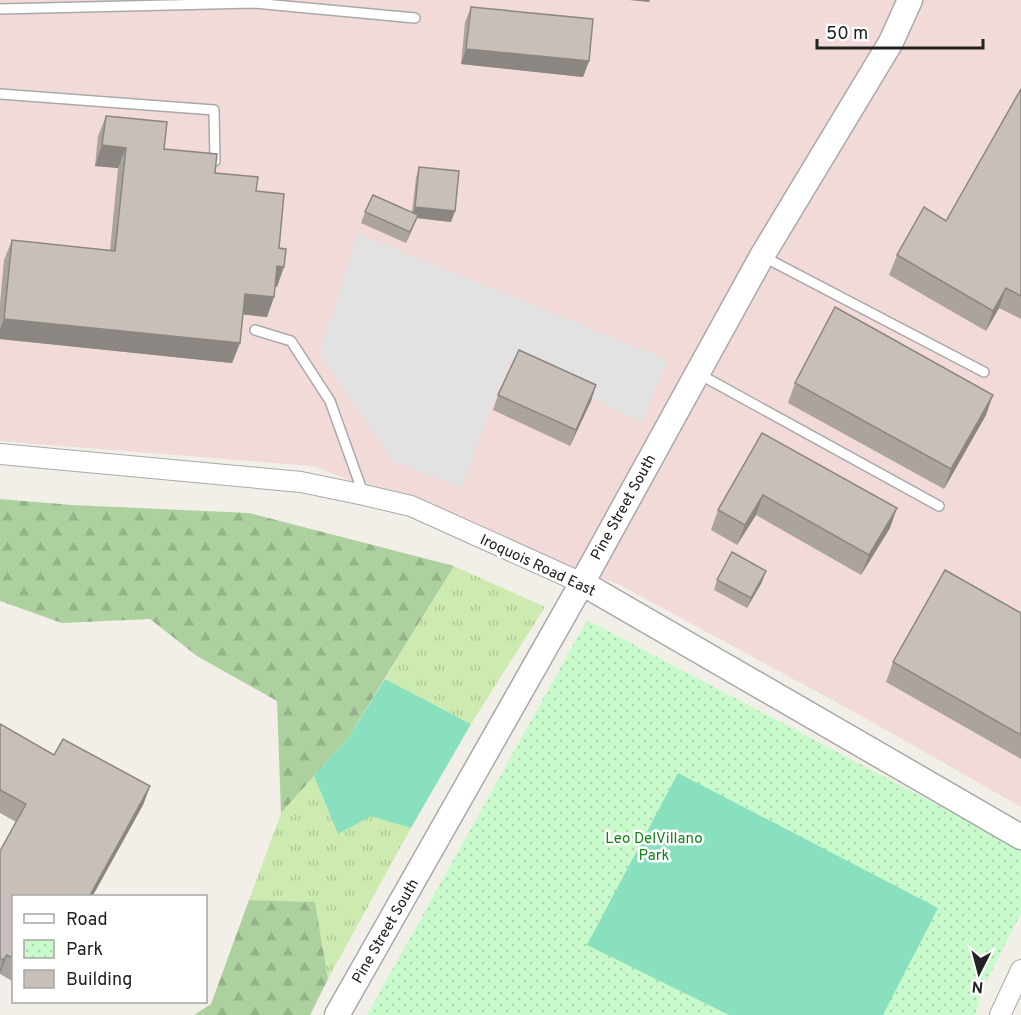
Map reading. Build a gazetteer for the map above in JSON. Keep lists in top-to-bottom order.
{
  "streets": {
    "street": ["Pine Street South", "Iroquois Road East"]
  },
  "crossings": [
    ["Pine Street South", "Iroquois Road East"]
  ],
  "parks": ["Leo DelVillano Park"],
  "legend": ["Road", "Park", "Building"],
  "scale_bar": "50 m",
  "north": "bottom"
}
